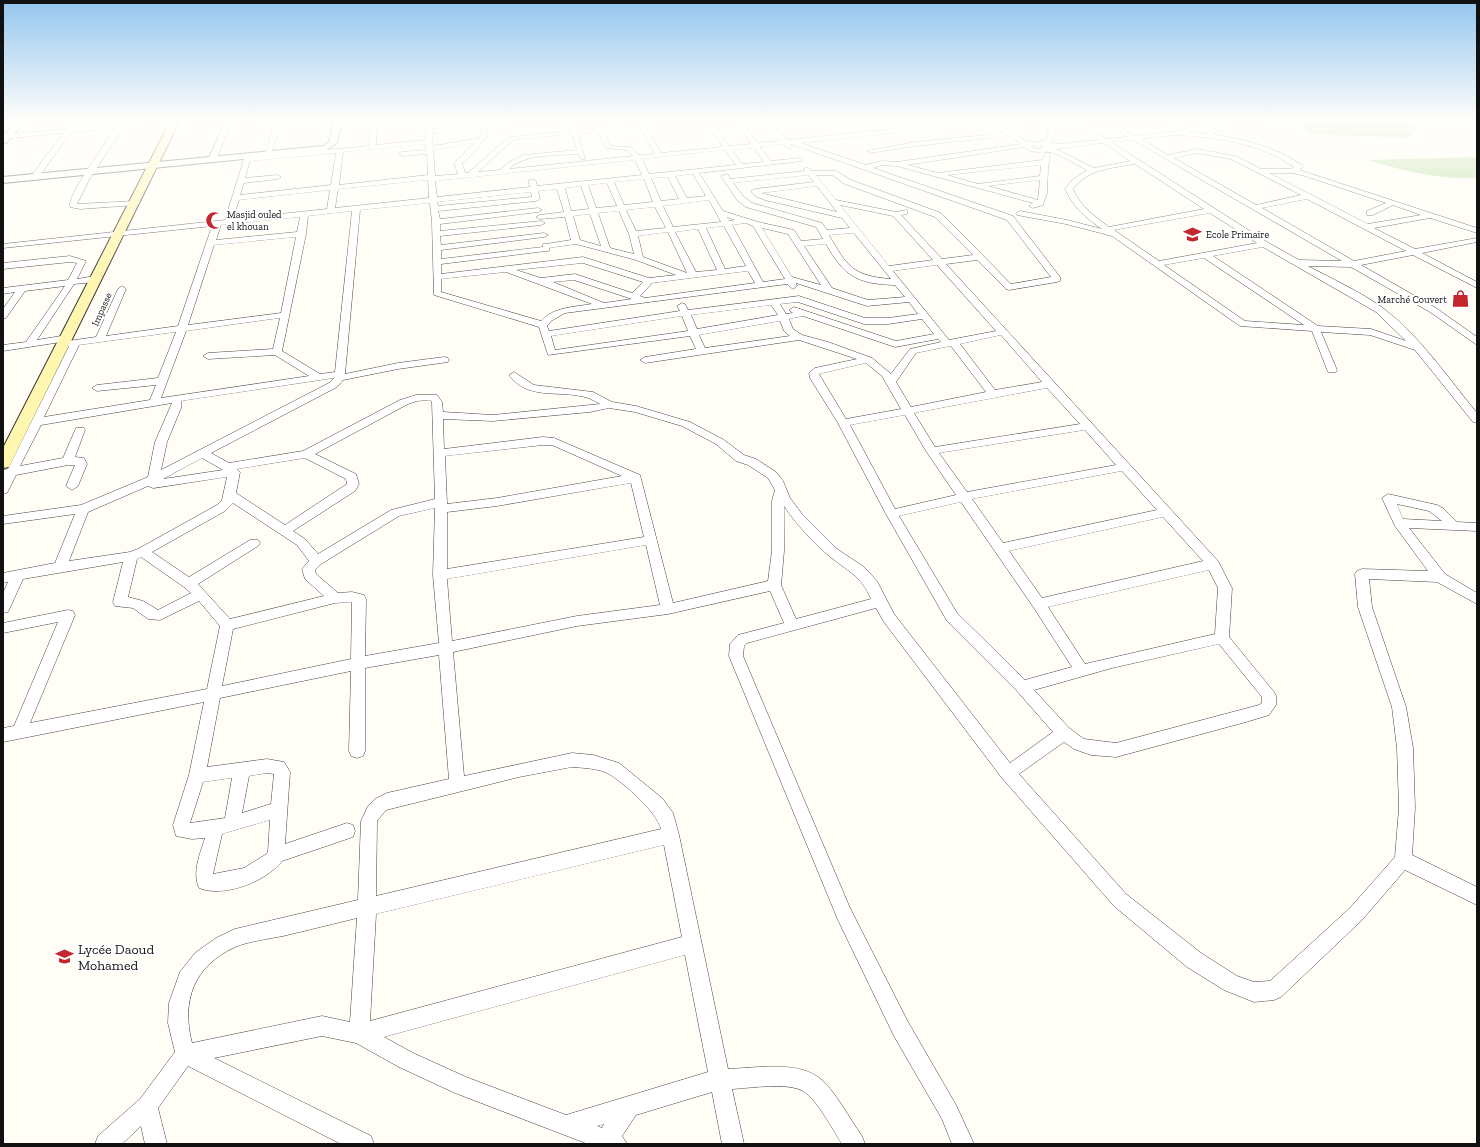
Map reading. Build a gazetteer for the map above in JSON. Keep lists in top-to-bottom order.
{
  "streets": {
    "street": ["Impasse"]
  },
  "places": {
    "mosque": ["Masjid ouled el khouan"],
    "school or university": ["Ecole Primaire", "Lycée Daoud Mohamed"],
    "shop": ["Marché Couvert"]
  }
}
